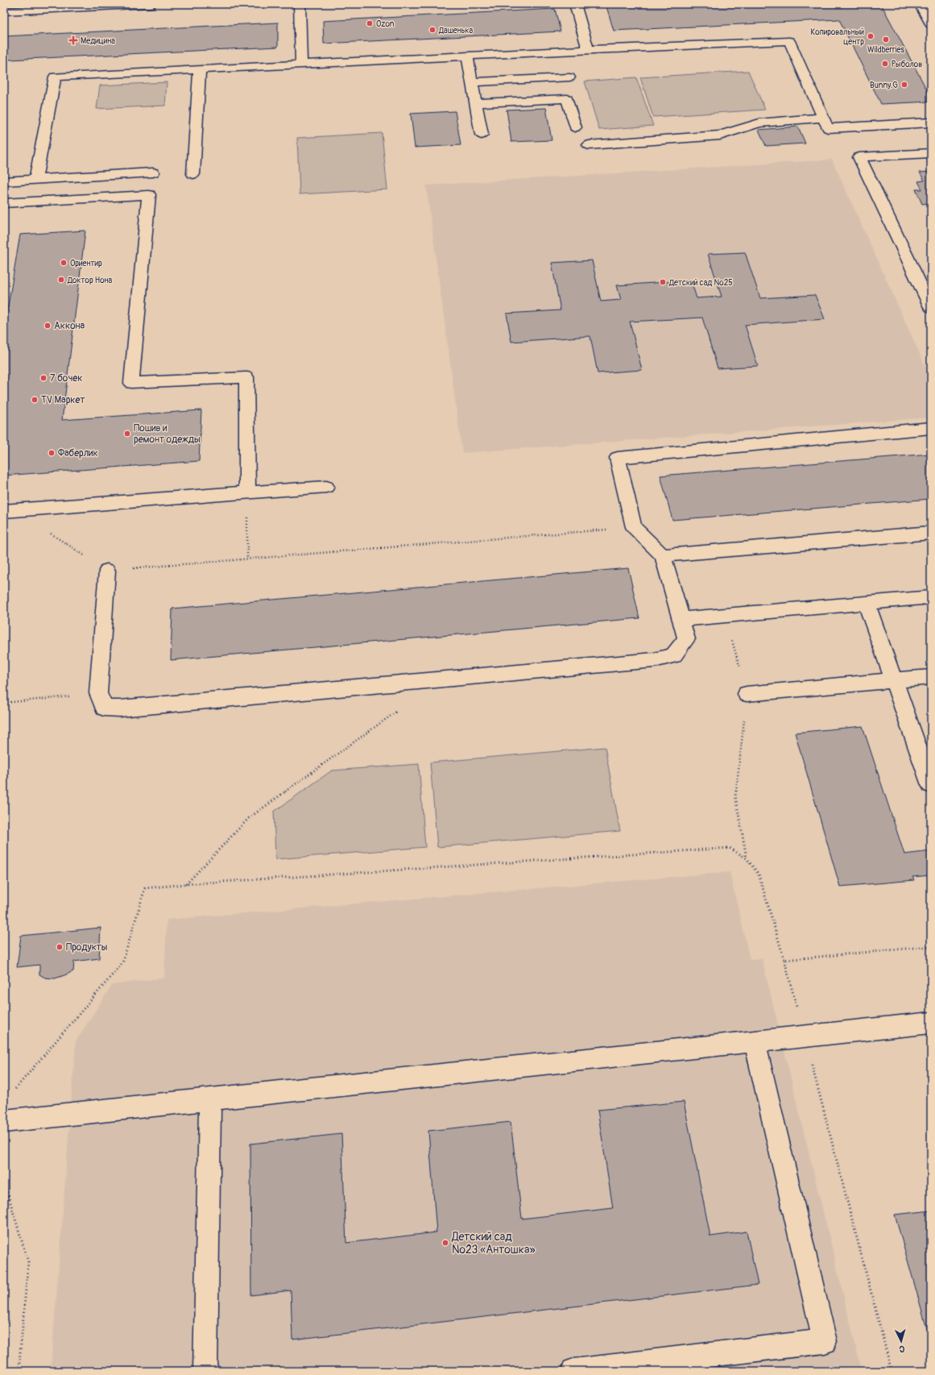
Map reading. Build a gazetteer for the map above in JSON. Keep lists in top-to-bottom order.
{
  "places": {
    "other": [
      "Ozon",
      "Дашенька",
      "Копировальный центр",
      "Wildberries",
      "Рыболов",
      "Bunny.G",
      "Ориентир",
      "Доктор Нона",
      "Детский сад №25",
      "Аккона",
      "7 бочек",
      "TV Маркет",
      "Пошив и ремонт одежды",
      "Фаберлик",
      "Продукты",
      "Детский сад №23 «Антошка»"
    ],
    "health": ["Медицина"]
  },
  "north": "bottom"
}
